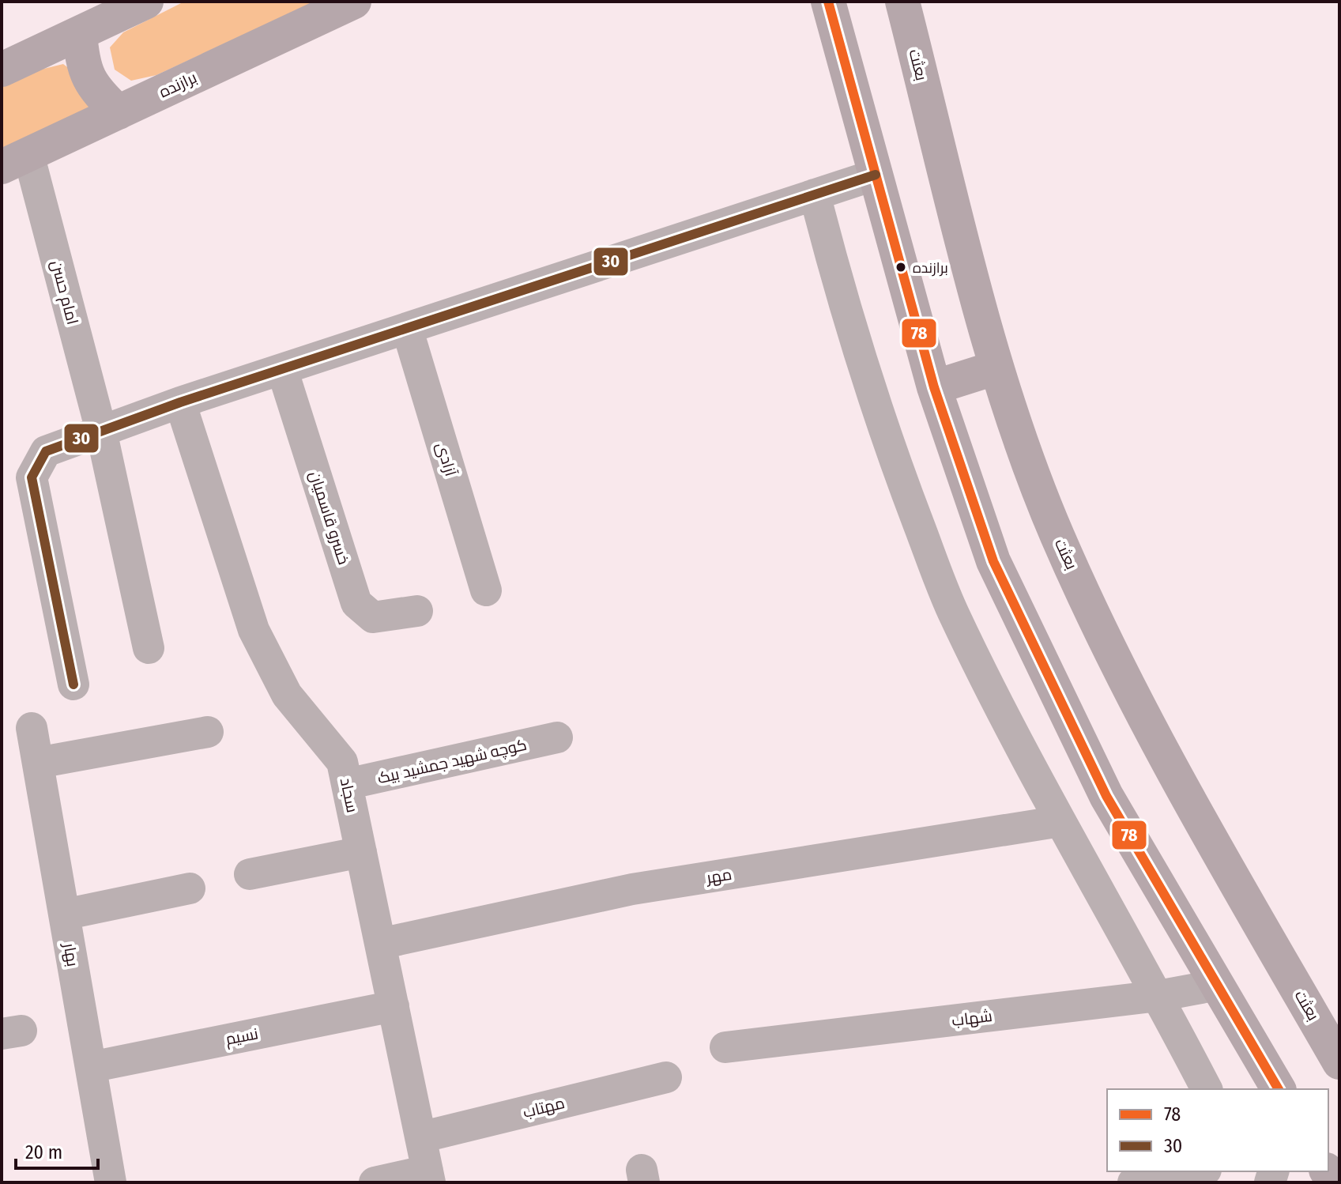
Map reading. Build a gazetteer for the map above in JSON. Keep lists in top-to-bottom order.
{
  "streets": {
    "main road": ["بعثت", "برازنده"],
    "street": [
      "امام حسن",
      "آزادی",
      "خسرو قاسمیان",
      "کوچه شهید جمشید بیک",
      "سجاد",
      "مهر",
      "بهار",
      "شهاب",
      "نسیم",
      "مهتاب"
    ]
  },
  "crossings": [
    ["برازنده", "امام حسن"],
    ["کوچه شهید جمشید بیک", "سجاد"],
    ["سجاد", "مهر"],
    ["سجاد", "نسیم"],
    ["سجاد", "مهتاب"],
    ["بهار", "نسیم"]
  ],
  "places": ["برازنده"],
  "lines": ["transit line 78", "transit line 30"],
  "legend": ["78", "30"],
  "scale_bar": "20 m"
}
